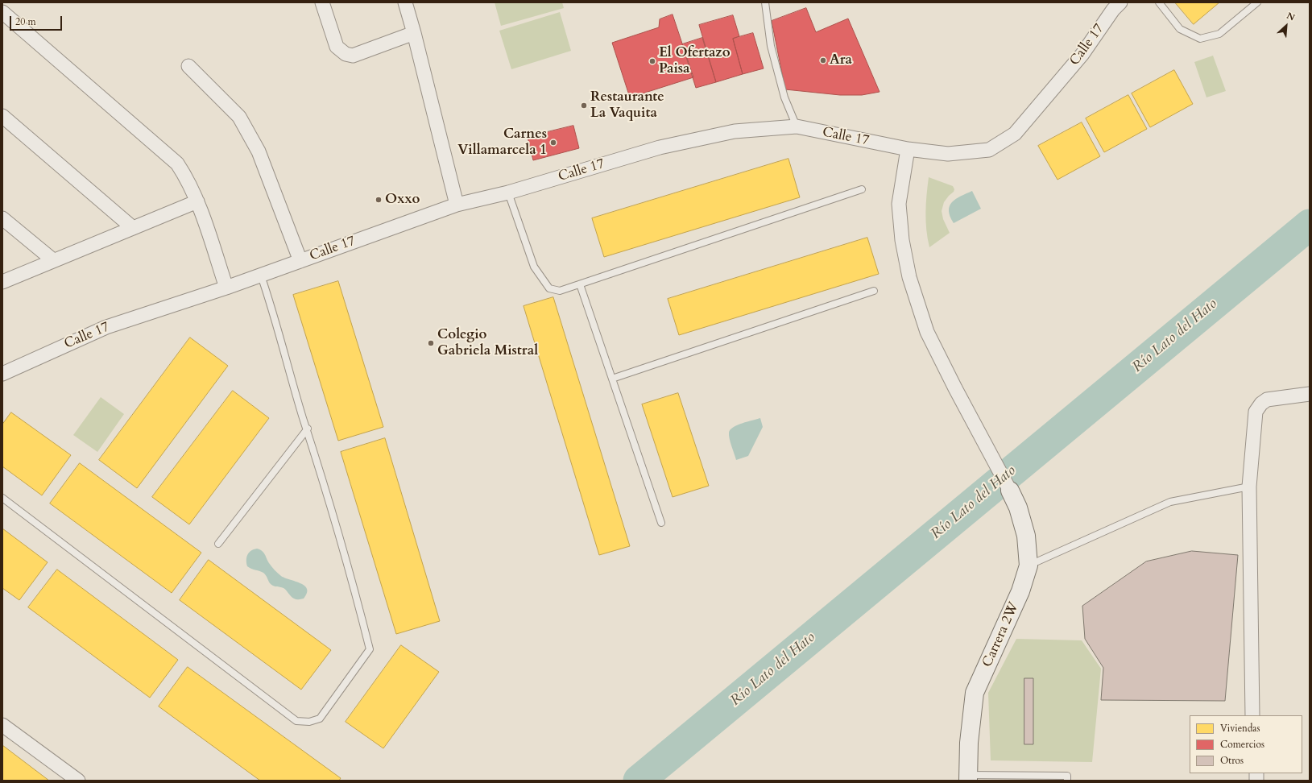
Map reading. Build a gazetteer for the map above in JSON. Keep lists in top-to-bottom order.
{
  "streets": {
    "street": ["Calle 17", "Carrera 2W"]
  },
  "water": ["Río Lato del Hato"],
  "places": [
    "Ara",
    "El Ofertazo Paisa",
    "Restaurante La Vaquita",
    "Carnes Villamarcela 1",
    "Oxxo",
    "Colegio Gabriela Mistral"
  ],
  "legend": ["Viviendas", "Comercios", "Otros"],
  "scale_bar": "20 m",
  "north": "top right"
}
